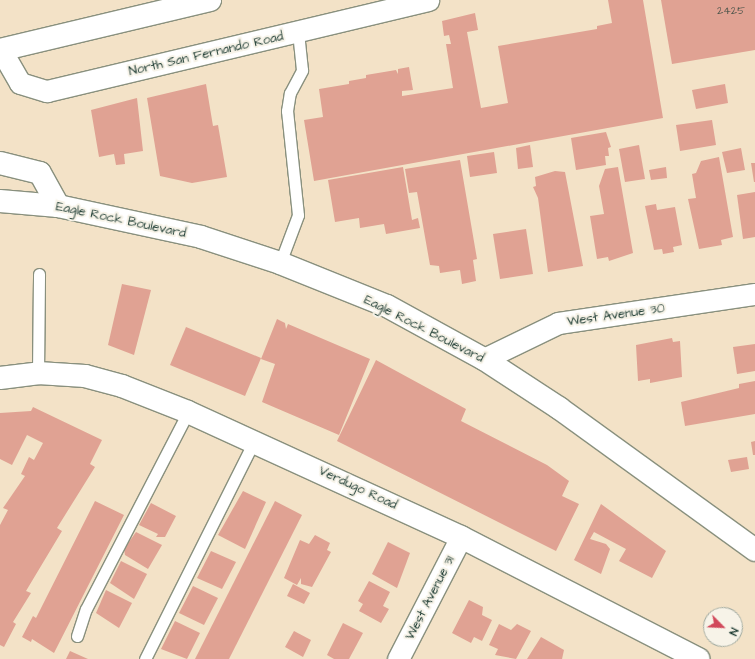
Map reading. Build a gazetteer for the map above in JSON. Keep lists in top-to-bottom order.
{
  "streets": {
    "main road": ["North San Fernando Road", "Eagle Rock Boulevard", "Verdugo Road"],
    "street": ["West Avenue 30", "West Avenue 31"]
  },
  "crossings": [
    ["Eagle Rock Boulevard", "West Avenue 30"],
    ["Verdugo Road", "West Avenue 31"]
  ],
  "house_numbers": ["2425"],
  "north": "bottom right"
}
